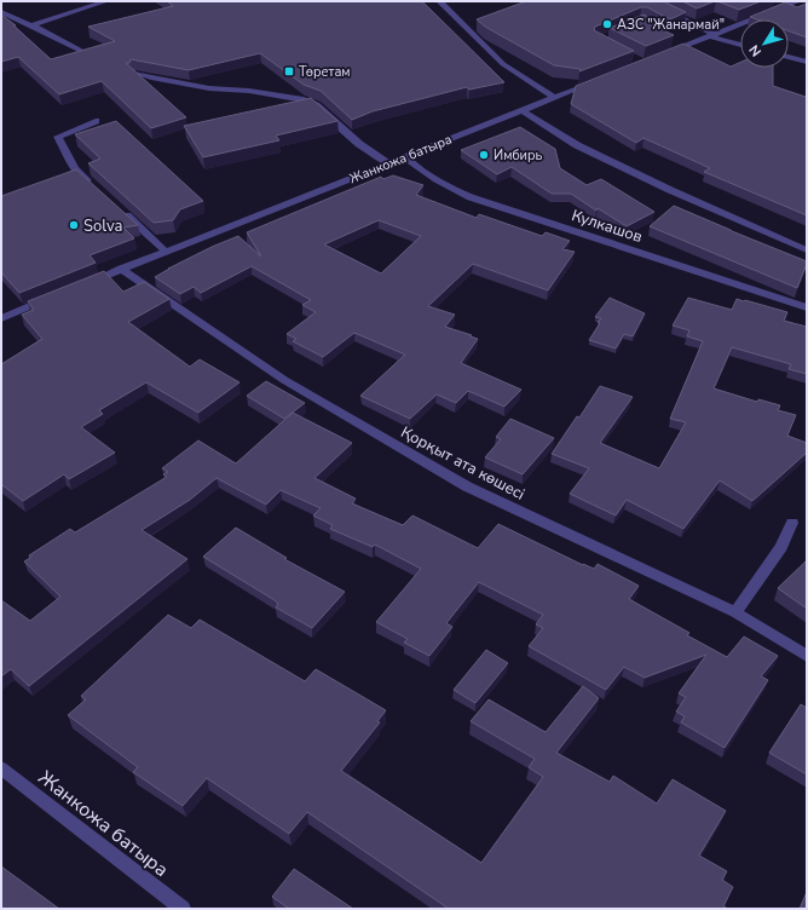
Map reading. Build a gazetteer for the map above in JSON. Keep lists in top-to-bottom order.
{
  "streets": {
    "street": ["Жанкожа батыра", "Кулкашов", "Қорқыт ата көшесі"]
  },
  "crossings": [
    ["Жанкожа батыра", "Кулкашов"],
    ["Жанкожа батыра", "Қорқыт ата көшесі"]
  ],
  "places": {
    "other": ["АЗС \"Жанармай\"", "Имбирь", "Solva"],
    "transit": ["Төретам"]
  },
  "north": "bottom left"
}
